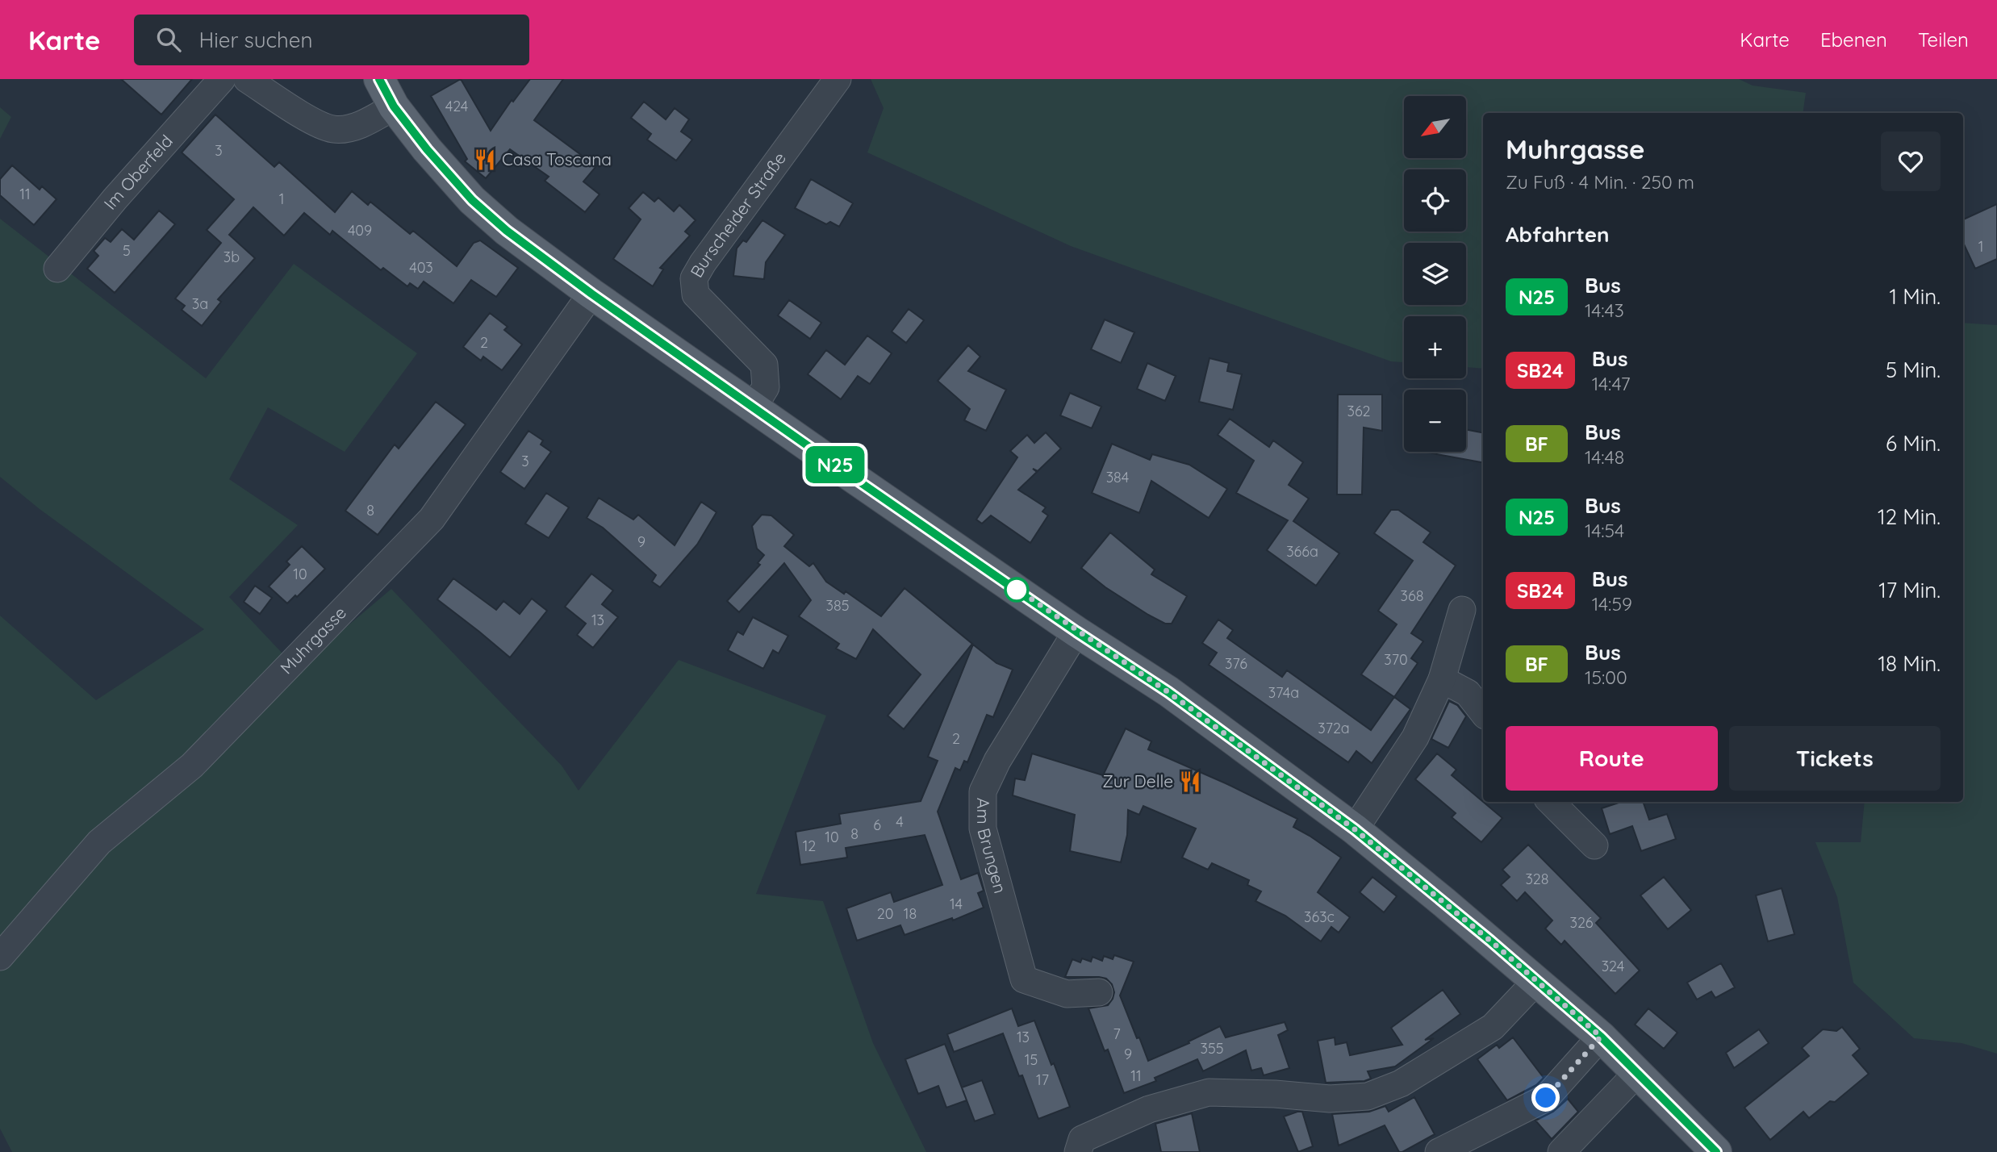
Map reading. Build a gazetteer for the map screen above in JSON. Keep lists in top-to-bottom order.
{
  "streets": {
    "street": [
      "Im Oberfeld",
      "Burscheider Straße",
      "Muhrgasse",
      "Am Brungen"
    ]
  },
  "places": {
    "restaurant": ["Casa Toscana", "Zur Delle"]
  },
  "lines": ["bus line N25"],
  "house_numbers": [
    "424",
    "3",
    "11",
    "1",
    "409",
    "1",
    "5",
    "3b",
    "403",
    "3a",
    "2",
    "362",
    "3",
    "384",
    "8",
    "9",
    "366a",
    "10",
    "368",
    "385",
    "13",
    "370",
    "376",
    "374a",
    "372a",
    "2",
    "4",
    "6",
    "8",
    "10",
    "12",
    "328",
    "14",
    "20",
    "18",
    "363c",
    "326",
    "324",
    "7",
    "13",
    "355",
    "9",
    "15",
    "11",
    "17"
  ],
  "north": "bottom left",
  "page": {
    "header": "Karte",
    "search": "Hier suchen",
    "nav": ["Karte", "Ebenen", "Teilen"],
    "on_map": "N25",
    "map_buttons": ["+", "−"],
    "heading": [
      ["Muhrgasse", "Zu Fuß · 4 Min. · 250 m"],
      "Abfahrten"
    ],
    "list": [
      {
        "mark": "N25",
        "name": "Bus",
        "note": "14:43",
        "value": "1 Min."
      },
      {
        "mark": "SB24",
        "name": "Bus",
        "note": "14:47",
        "value": "5 Min."
      },
      {
        "mark": "BF",
        "name": "Bus",
        "note": "14:48",
        "value": "6 Min."
      },
      {
        "mark": "N25",
        "name": "Bus",
        "note": "14:54",
        "value": "12 Min."
      },
      {
        "mark": "SB24",
        "name": "Bus",
        "note": "14:59",
        "value": "17 Min."
      },
      {
        "mark": "BF",
        "name": "Bus",
        "note": "15:00",
        "value": "18 Min."
      }
    ],
    "buttons": ["Route", "Tickets"]
  }
}
